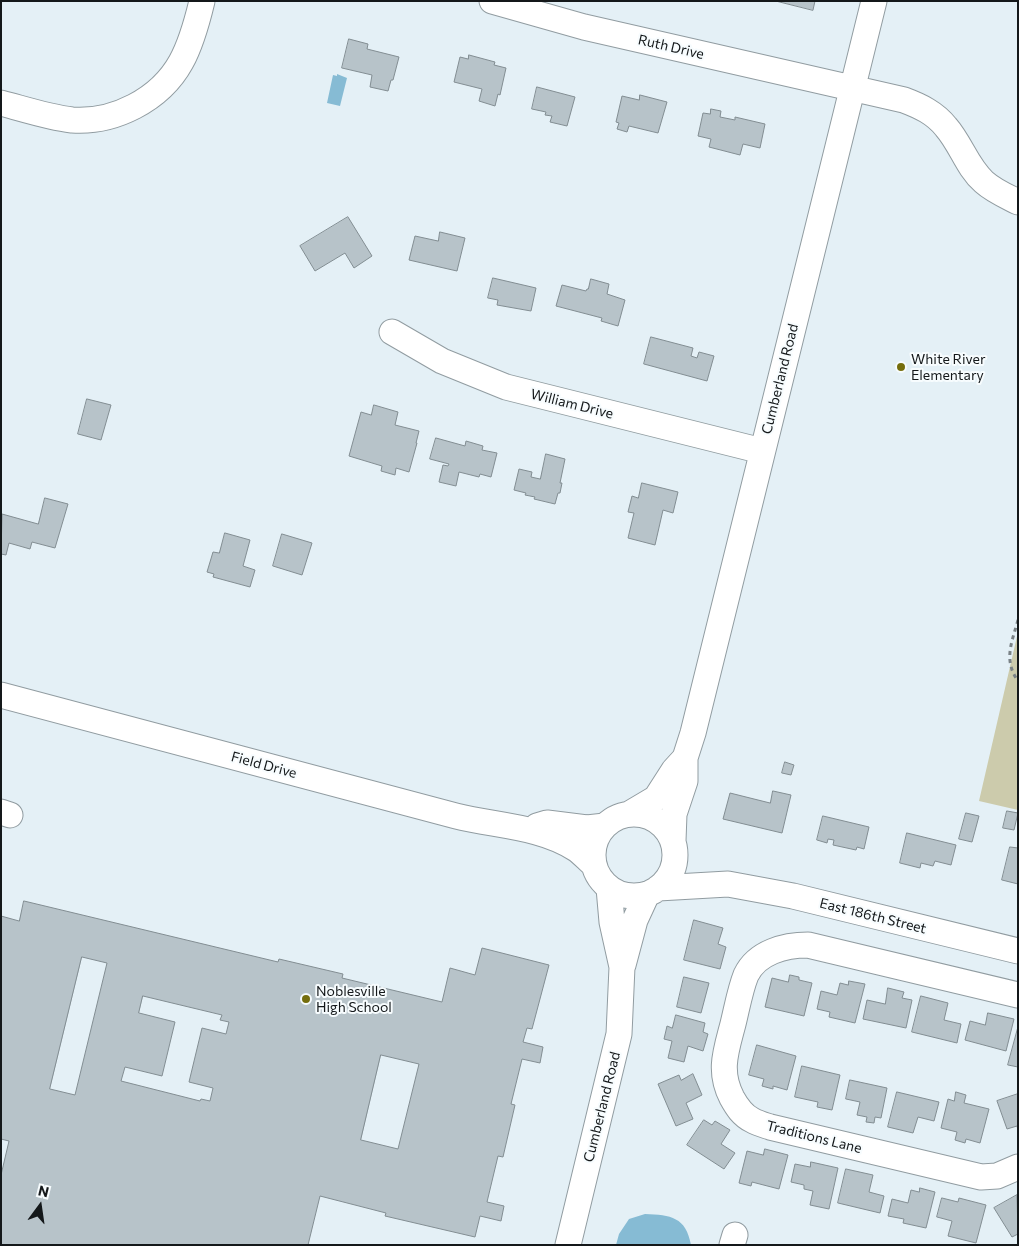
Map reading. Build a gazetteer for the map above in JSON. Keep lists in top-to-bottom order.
{
  "streets": {
    "street": [
      "Ruth Drive",
      "Cumberland Road",
      "William Drive",
      "Field Drive",
      "East 186th Street",
      "Traditions Lane"
    ]
  },
  "crossings": [
    ["Ruth Drive", "Cumberland Road"],
    ["Cumberland Road", "William Drive"],
    ["Cumberland Road", "East 186th Street"]
  ],
  "places": ["White River Elementary", "Noblesville High School"],
  "north": "top"
}
